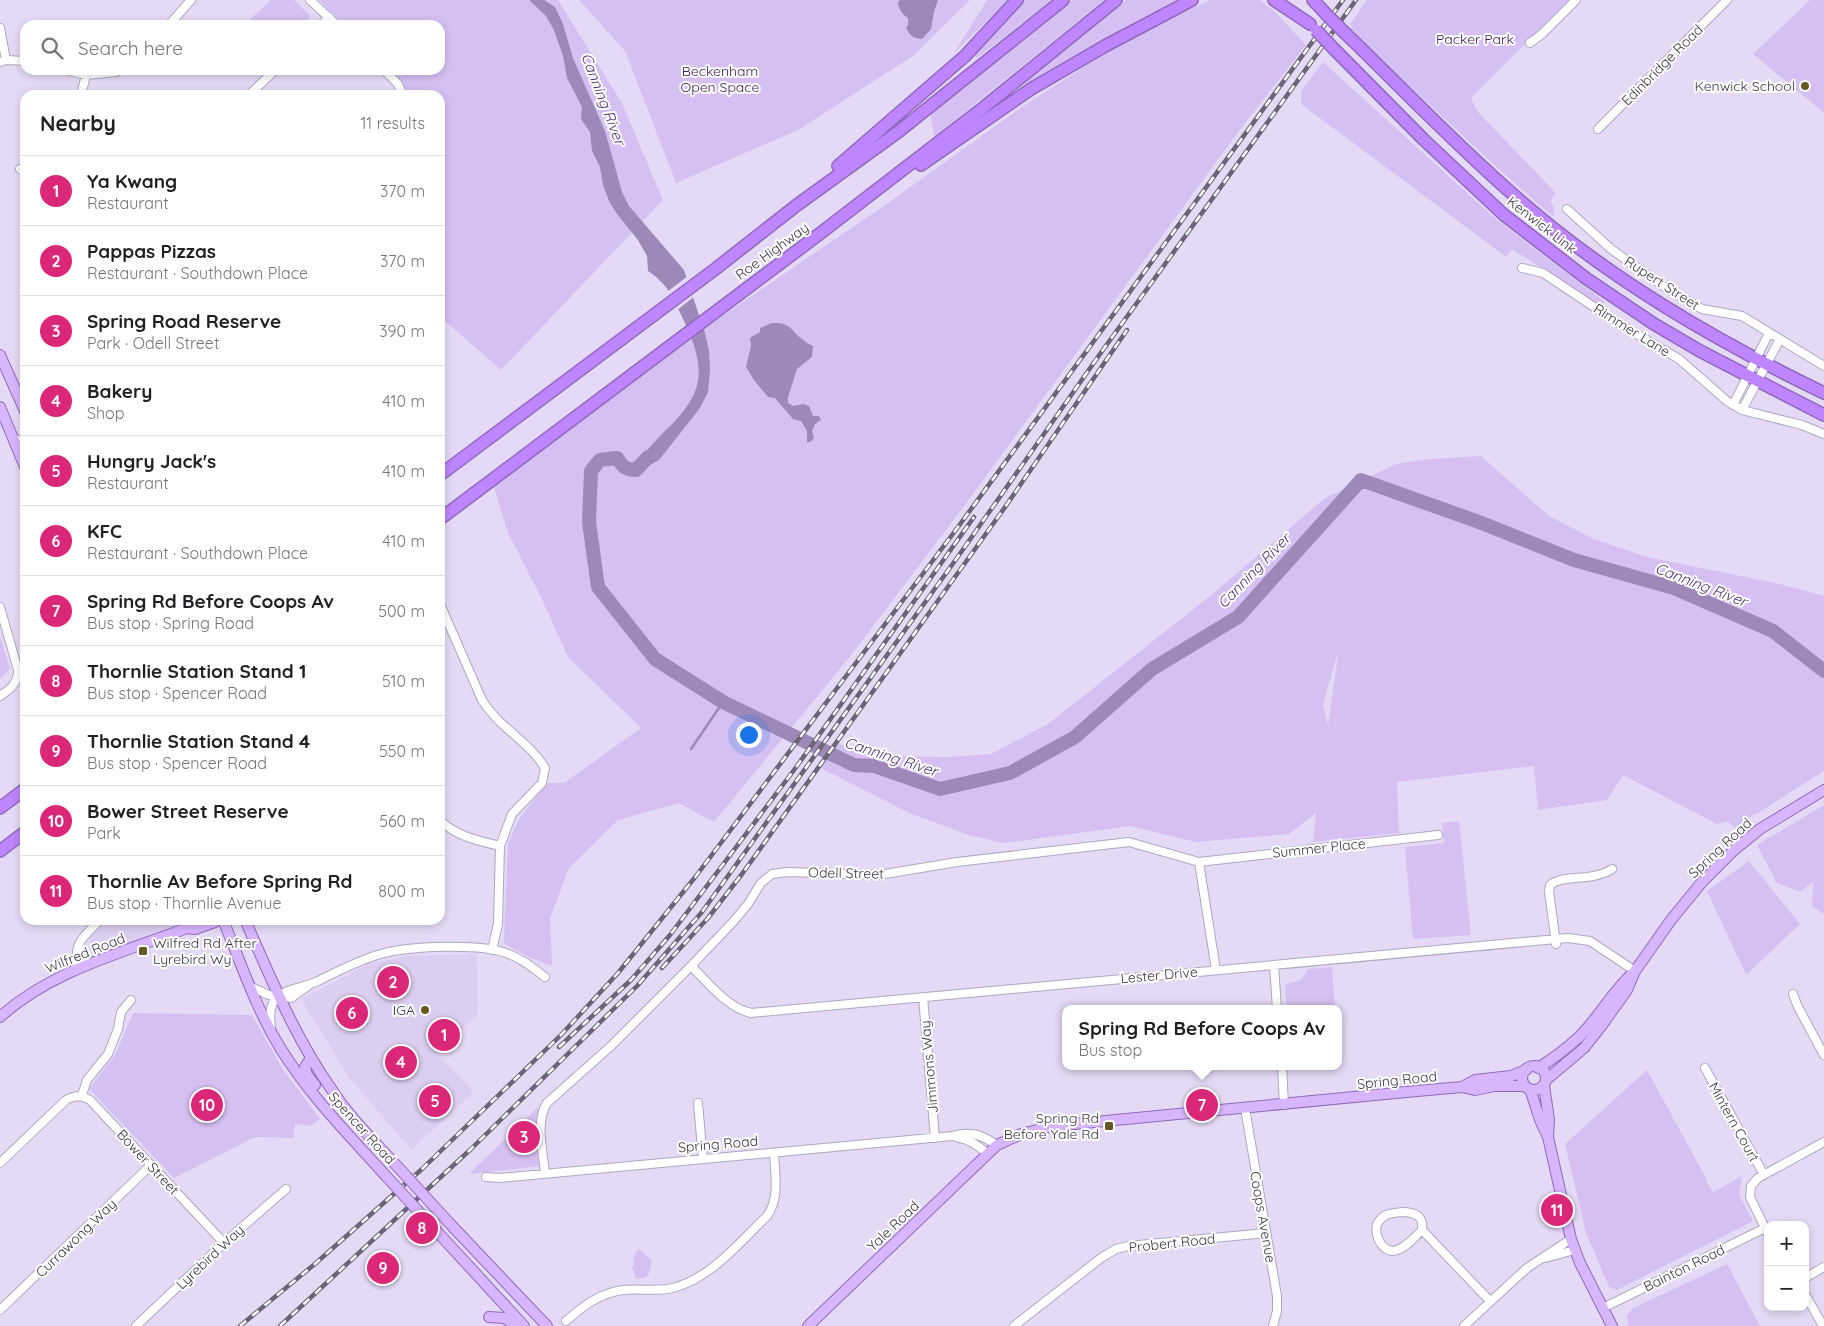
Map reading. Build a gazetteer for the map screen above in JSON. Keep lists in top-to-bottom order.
{
  "streets": {
    "highway": ["Kenwick Link", "Roe Highway"],
    "main road": [
      "Spring Road",
      "Wilfred Road",
      "Spencer Road",
      "Yale Road"
    ],
    "street": [
      "Edinbridge Road",
      "Rupert Street",
      "Rimmer Lane",
      "Summer Place",
      "Odell Street",
      "Lester Drive",
      "Jimmons Way",
      "Mintern Court",
      "Bower Street",
      "Coops Avenue",
      "Currawong Way",
      "Probert Road",
      "Lyrebird Way",
      "Bainton Road"
    ]
  },
  "crossings": [
    ["Summer Place", "Odell Street"],
    ["Spring Road", "Odell Street"],
    ["Spring Road", "Lester Drive"],
    ["Spring Road", "Jimmons Way"],
    ["Spring Road", "Coops Avenue"],
    ["Spring Road", "Yale Road"],
    ["Odell Street", "Lester Drive"],
    ["Lester Drive", "Jimmons Way"],
    ["Bower Street", "Currawong Way"],
    ["Bower Street", "Lyrebird Way"],
    ["Coops Avenue", "Probert Road"]
  ],
  "water": ["Canning River"],
  "parks": ["Packer Park", "Beckenham Open Space"],
  "places": {
    "other": ["Kenwick School", "IGA"],
    "transit": ["Wilfred Rd After Lyrebird Wy", "Spring Rd Before Yale Rd"]
  },
  "page": {
    "search": "Search here",
    "heading": ["Nearby", "11 results"],
    "list": [
      {
        "mark": "1",
        "name": "Ya Kwang",
        "note": "Restaurant",
        "value": "370 m"
      },
      {
        "mark": "2",
        "name": "Pappas Pizzas",
        "note": "Restaurant · Southdown Place",
        "value": "370 m"
      },
      {
        "mark": "3",
        "name": "Spring Road Reserve",
        "note": "Park · Odell Street",
        "value": "390 m"
      },
      {
        "mark": "4",
        "name": "Bakery",
        "note": "Shop",
        "value": "410 m"
      },
      {
        "mark": "5",
        "name": "Hungry Jack's",
        "note": "Restaurant",
        "value": "410 m"
      },
      {
        "mark": "6",
        "name": "KFC",
        "note": "Restaurant · Southdown Place",
        "value": "410 m"
      },
      {
        "mark": "7",
        "name": "Spring Rd Before Coops Av",
        "note": "Bus stop · Spring Road",
        "value": "500 m"
      },
      {
        "mark": "8",
        "name": "Thornlie Station Stand 1",
        "note": "Bus stop · Spencer Road",
        "value": "510 m"
      },
      {
        "mark": "9",
        "name": "Thornlie Station Stand 4",
        "note": "Bus stop · Spencer Road",
        "value": "550 m"
      },
      {
        "mark": "10",
        "name": "Bower Street Reserve",
        "note": "Park",
        "value": "560 m"
      },
      {
        "mark": "11",
        "name": "Thornlie Av Before Spring Rd",
        "note": "Bus stop · Thornlie Avenue",
        "value": "800 m"
      }
    ],
    "pins": [
      "2",
      "6",
      "1",
      "4",
      "5",
      "7",
      "10",
      "3",
      "11",
      "8",
      "9"
    ],
    "popup": ["Spring Rd Before Coops Av", "Bus stop"],
    "map_buttons": ["+", "−"]
  }
}
